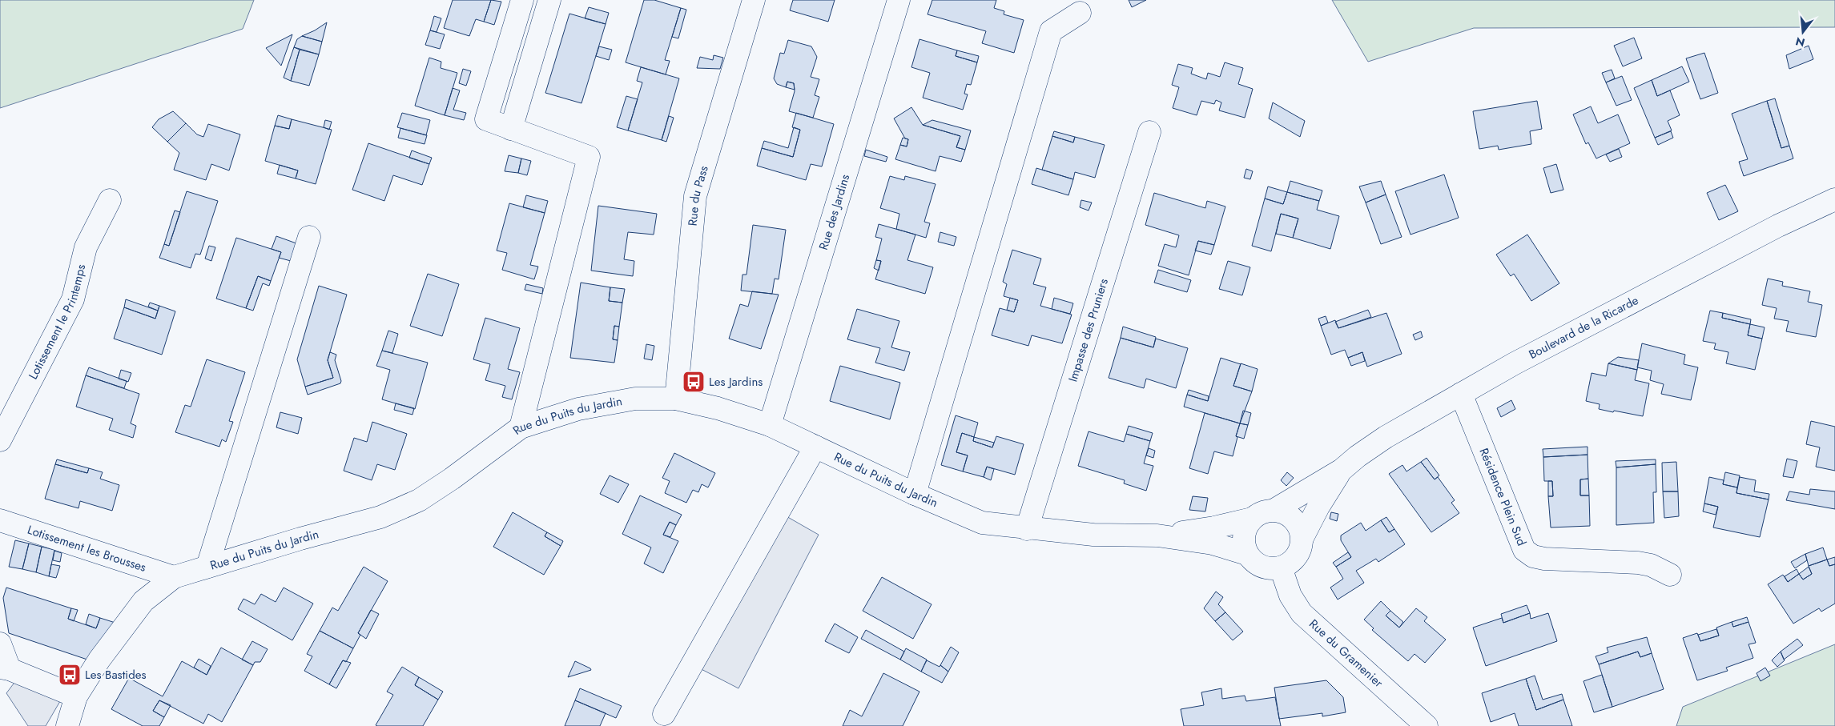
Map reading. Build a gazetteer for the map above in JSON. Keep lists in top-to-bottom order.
{
  "streets": {
    "street": [
      "Rue du Pass",
      "Rue des Jardins",
      "Lotissement le Printemps",
      "Boulevard de la Ricarde",
      "Impasse des Pruniers",
      "Rue du Puits du Jardin",
      "Résidence Plein Sud",
      "Lotissement les Brousses",
      "Rue du Gramenier"
    ]
  },
  "crossings": [
    ["Rue du Pass", "Rue du Puits du Jardin"],
    ["Rue des Jardins", "Rue du Puits du Jardin"],
    ["Boulevard de la Ricarde", "Rue du Puits du Jardin"],
    ["Boulevard de la Ricarde", "Résidence Plein Sud"],
    ["Boulevard de la Ricarde", "Rue du Gramenier"],
    ["Impasse des Pruniers", "Rue du Puits du Jardin"],
    ["Rue du Puits du Jardin", "Lotissement les Brousses"],
    ["Rue du Puits du Jardin", "Rue du Gramenier"]
  ],
  "places": {
    "bus stop": ["Les Jardins", "Les Bastides"]
  },
  "north": "bottom"
}
